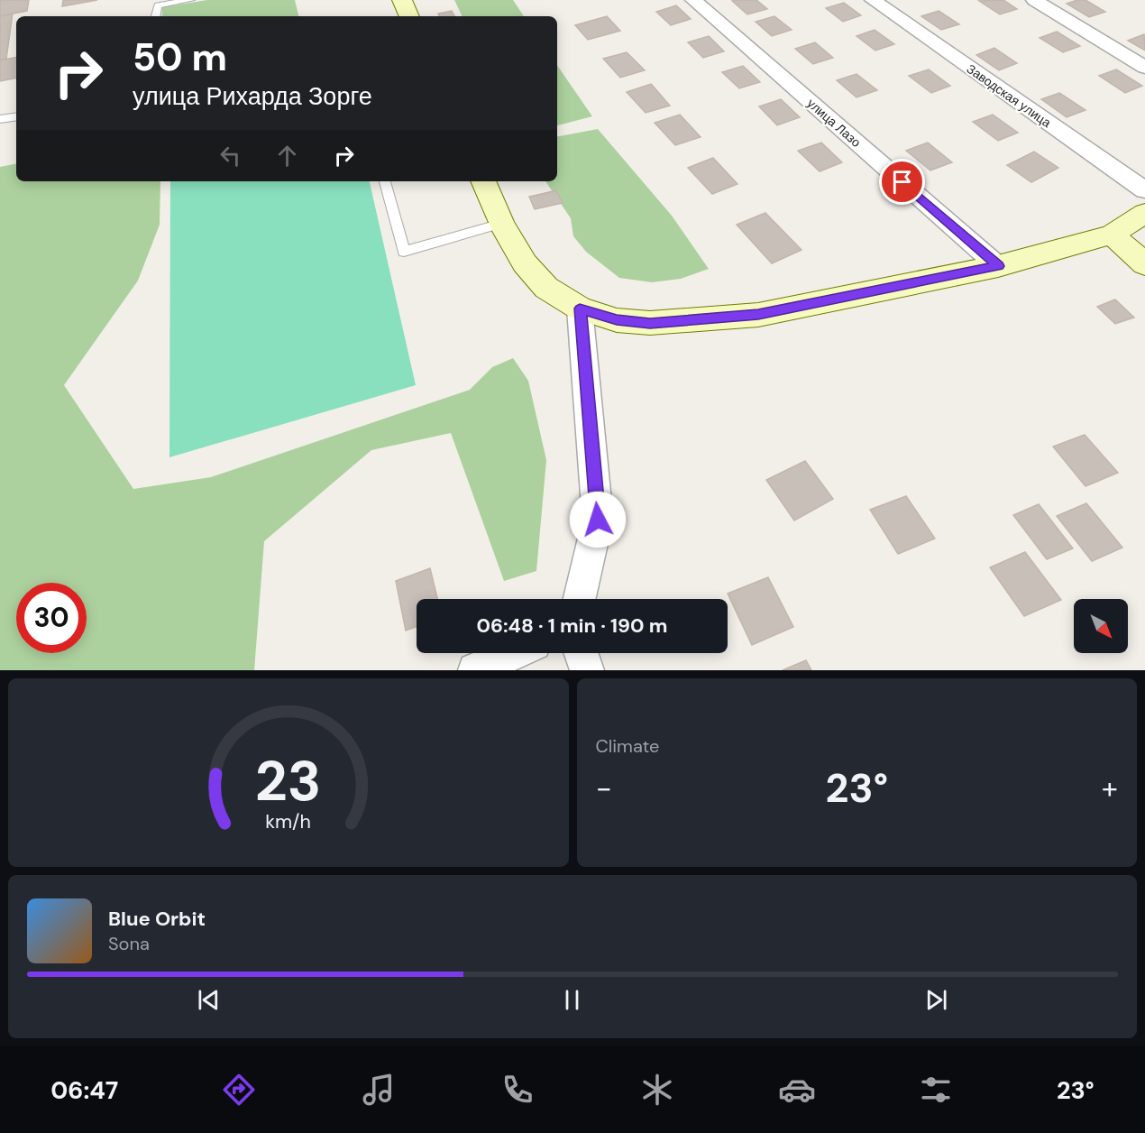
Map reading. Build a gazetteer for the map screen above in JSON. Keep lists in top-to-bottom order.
{
  "streets": {
    "street": ["Заводская улица", "улица Лазо"]
  },
  "north": "bottom right",
  "page": {
    "turn": ["50 m", "улица Рихарда Зорге"],
    "limit": "30",
    "trip": "06:48 · 1 min · 190 m",
    "tile": "Climate",
    "heat": ["−", "23°", "+"],
    "song": ["Blue Orbit", "Sona"],
    "tabs": ["06:47", "23°"],
    "gauge": ["23", "km/h"]
  }
}
